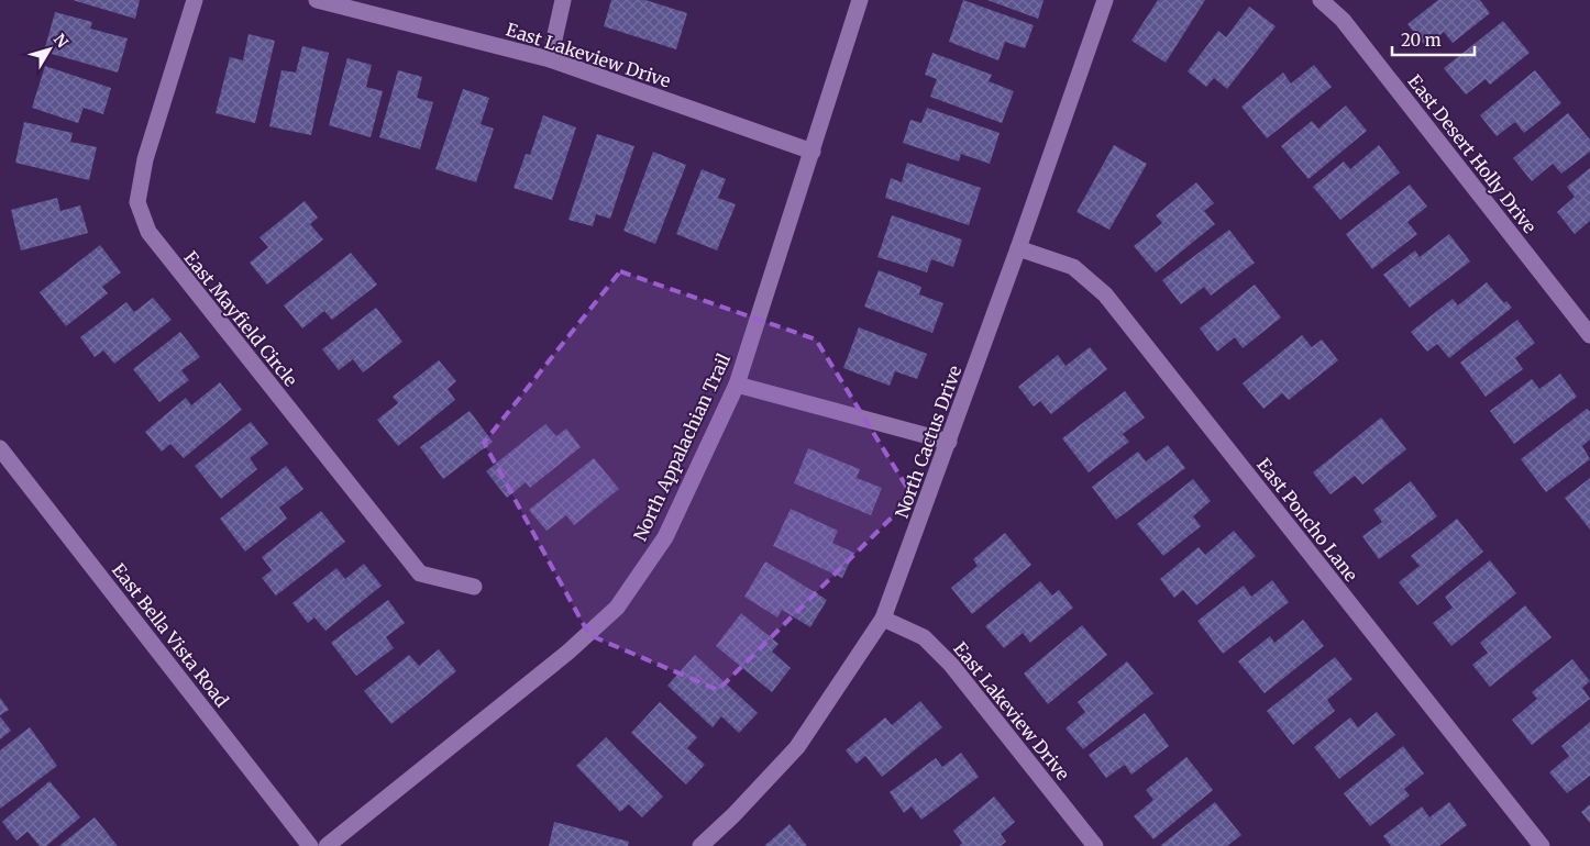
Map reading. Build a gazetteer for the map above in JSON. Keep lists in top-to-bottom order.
{
  "streets": {
    "street": [
      "East Lakeview Drive",
      "East Desert Holly Drive",
      "East Mayfield Circle",
      "North Cactus Drive",
      "North Appalachian Trail",
      "East Poncho Lane",
      "East Bella Vista Road"
    ]
  },
  "crossings": [
    ["East Lakeview Drive", "North Cactus Drive"],
    ["East Lakeview Drive", "North Appalachian Trail"],
    ["North Cactus Drive", "East Poncho Lane"]
  ],
  "scale_bar": "20 m",
  "north": "top right"
}
